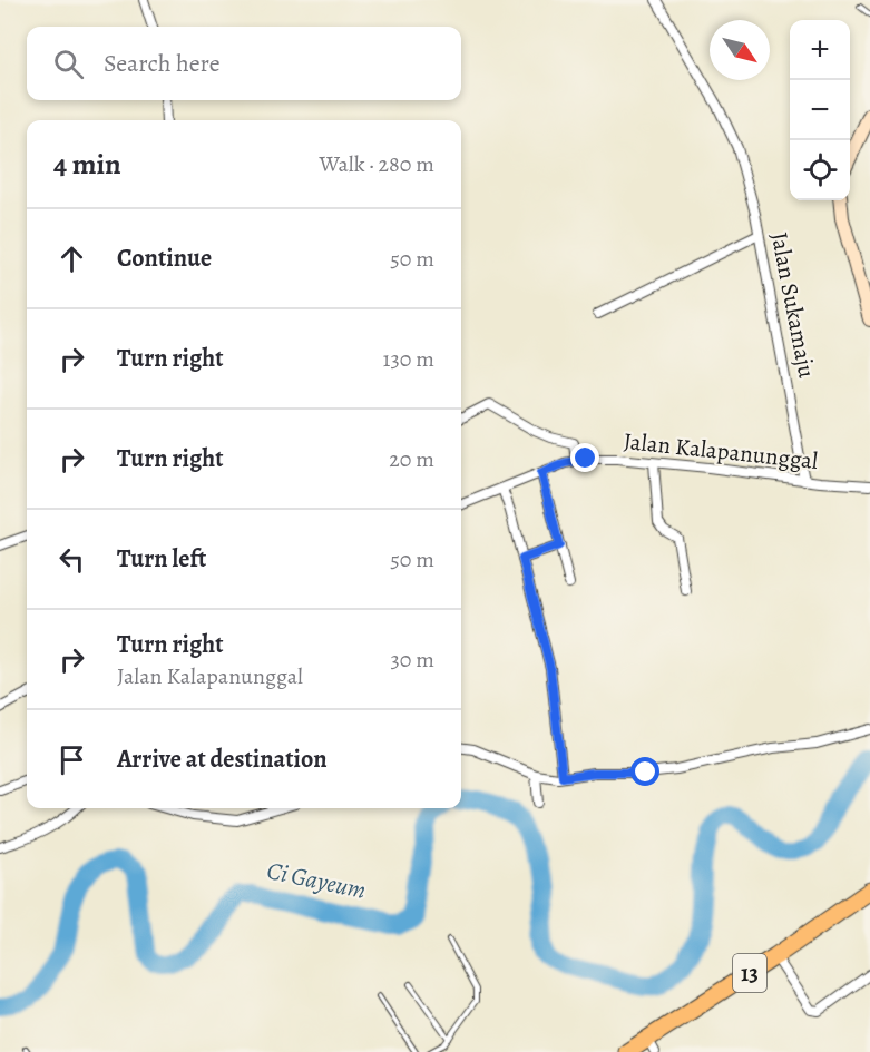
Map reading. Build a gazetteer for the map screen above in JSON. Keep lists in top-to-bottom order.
{
  "streets": {
    "highway": ["13"],
    "street": ["Jalan Sukamaju", "Jalan Kalapanunggal"]
  },
  "crossings": [
    ["Jalan Sukamaju", "Jalan Kalapanunggal"]
  ],
  "water": ["Ci Gayeum"],
  "north": "bottom right",
  "page": {
    "map_buttons": ["+", "−"],
    "search": "Search here",
    "heading": ["4 min", "Walk · 280 m"],
    "list": [
      ["Continue", "50 m"],
      ["Turn right", "130 m"],
      ["Turn right", "20 m"],
      ["Turn left", "50 m"],
      ["Turn right", "Jalan Kalapanunggal", "30 m"],
      "Arrive at destination"
    ]
  }
}
